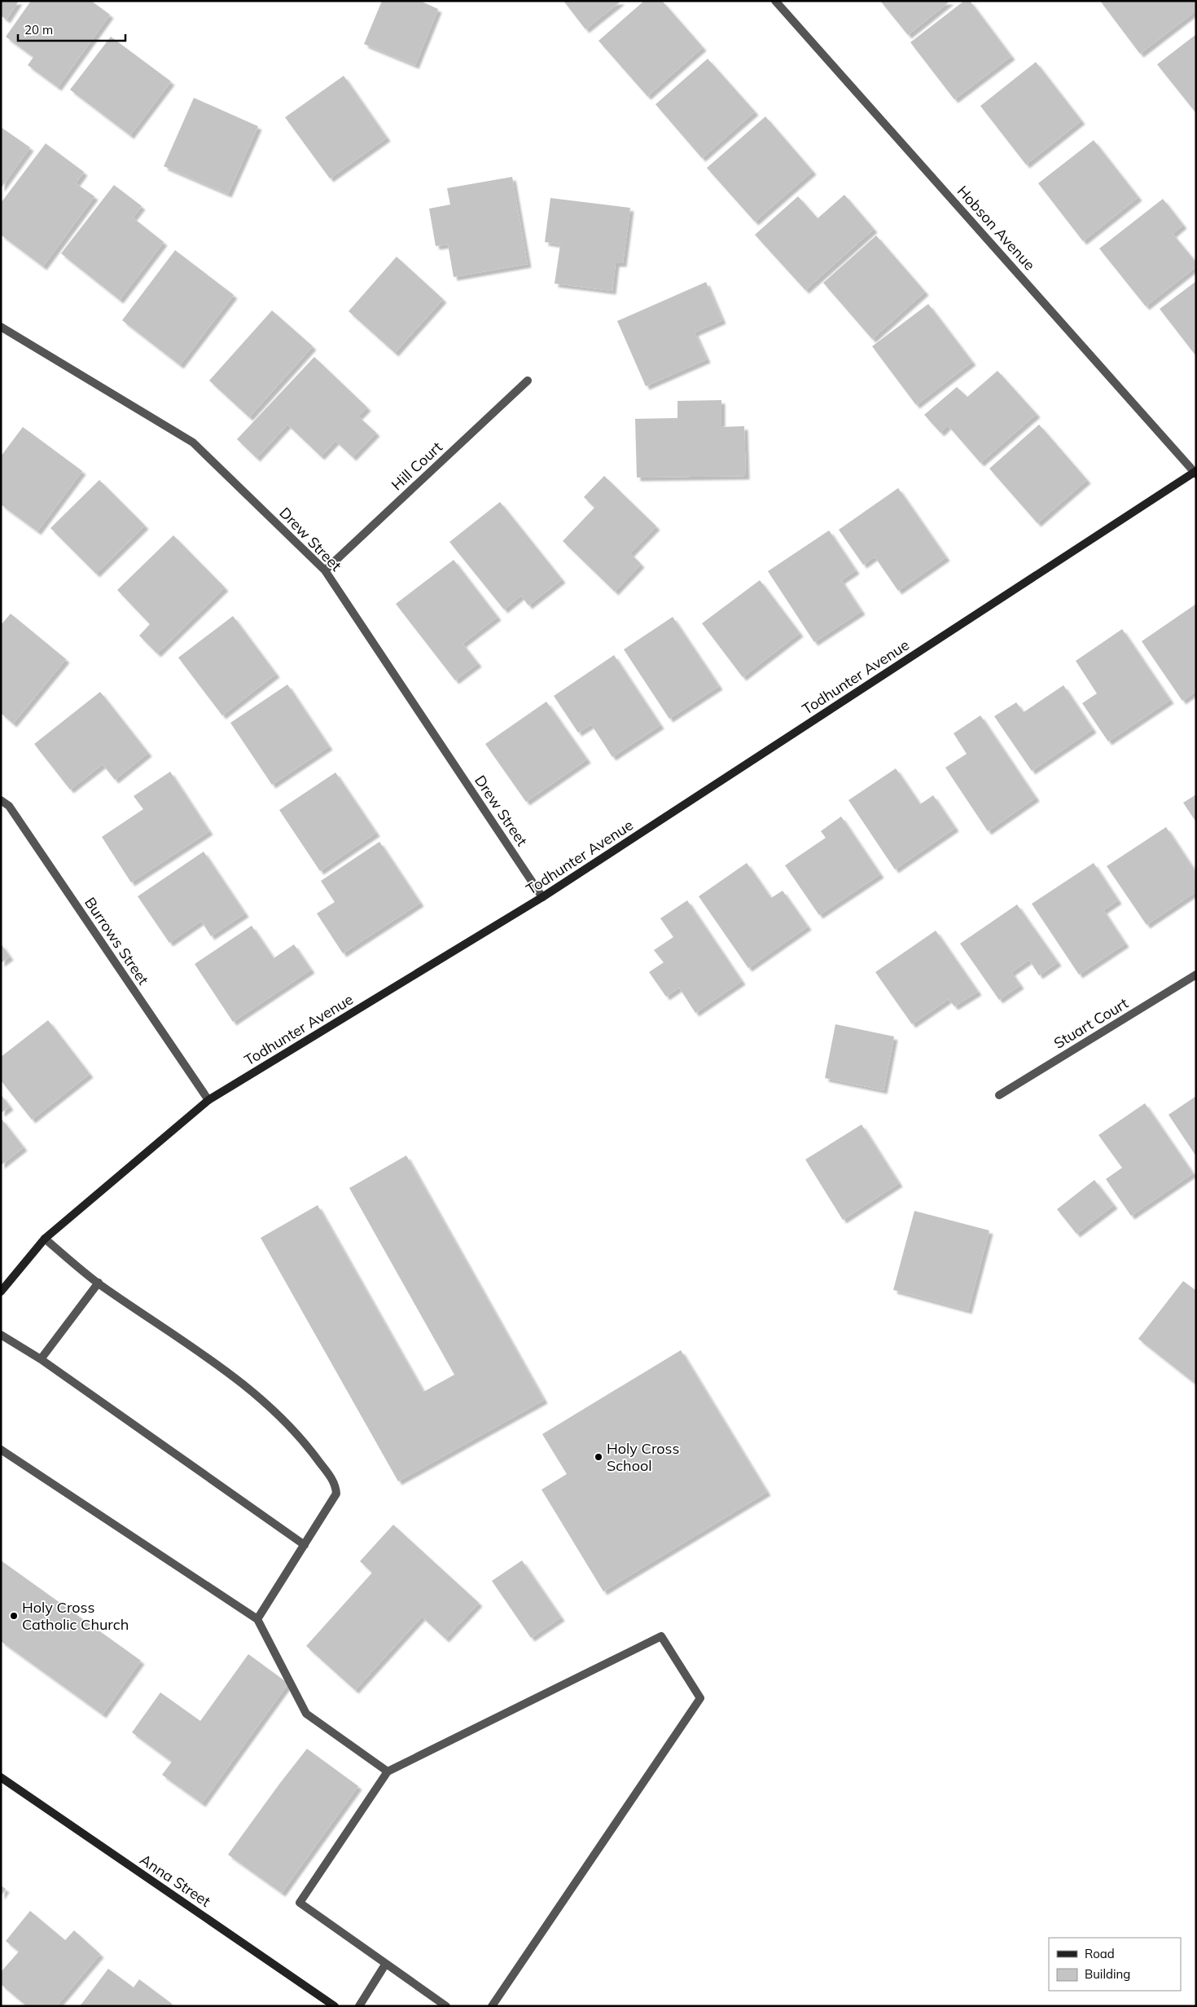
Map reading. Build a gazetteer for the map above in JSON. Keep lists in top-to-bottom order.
{
  "streets": {
    "street": [
      "Hobson Avenue",
      "Hill Court",
      "Drew Street",
      "Todhunter Avenue",
      "Burrows Street",
      "Stuart Court",
      "Anna Street"
    ]
  },
  "crossings": [
    ["Hobson Avenue", "Todhunter Avenue"],
    ["Hill Court", "Drew Street"],
    ["Drew Street", "Todhunter Avenue"],
    ["Todhunter Avenue", "Burrows Street"]
  ],
  "places": ["Holy Cross School", "Holy Cross Catholic Church"],
  "legend": ["Road", "Building"],
  "scale_bar": "20 m"
}
